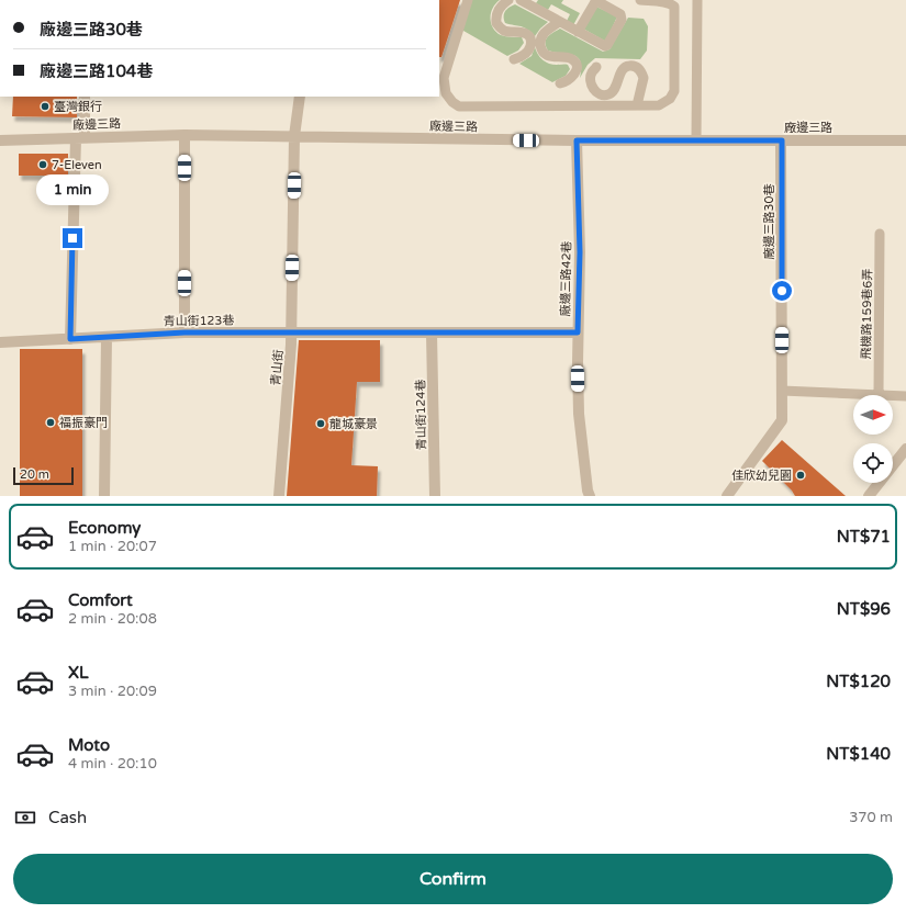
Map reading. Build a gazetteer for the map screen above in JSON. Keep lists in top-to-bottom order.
{
  "streets": {
    "street": [
      "廠邊三路",
      "廠邊三路30巷",
      "廠邊三路42巷",
      "青山街123巷",
      "青山街",
      "青山街124巷"
    ],
    "lane": ["飛機路159巷6弄"]
  },
  "crossings": [
    ["廠邊三路", "廠邊三路30巷"],
    ["廠邊三路", "廠邊三路42巷"],
    ["廠邊三路", "青山街"],
    ["青山街123巷", "青山街"]
  ],
  "places": [
    "臺灣銀行",
    "7-Eleven",
    "福振豪門",
    "龍城豪景",
    "佳欣幼兒園"
  ],
  "scale_bar": "20 m",
  "north": "right",
  "page": {
    "banner": ["廠邊三路30巷", "廠邊三路104巷"],
    "bubble": "1 min",
    "scale": "20 m",
    "list": [
      {
        "name": "Economy",
        "note": "1 min · 20:07",
        "value": "NT$71"
      },
      {
        "name": "Comfort",
        "note": "2 min · 20:08",
        "value": "NT$96"
      },
      {
        "name": "XL",
        "note": "3 min · 20:09",
        "value": "NT$120"
      },
      {
        "name": "Moto",
        "note": "4 min · 20:10",
        "value": "NT$140"
      }
    ],
    "pay": ["Cash", "370 m"],
    "buttons": "Confirm"
  }
}
